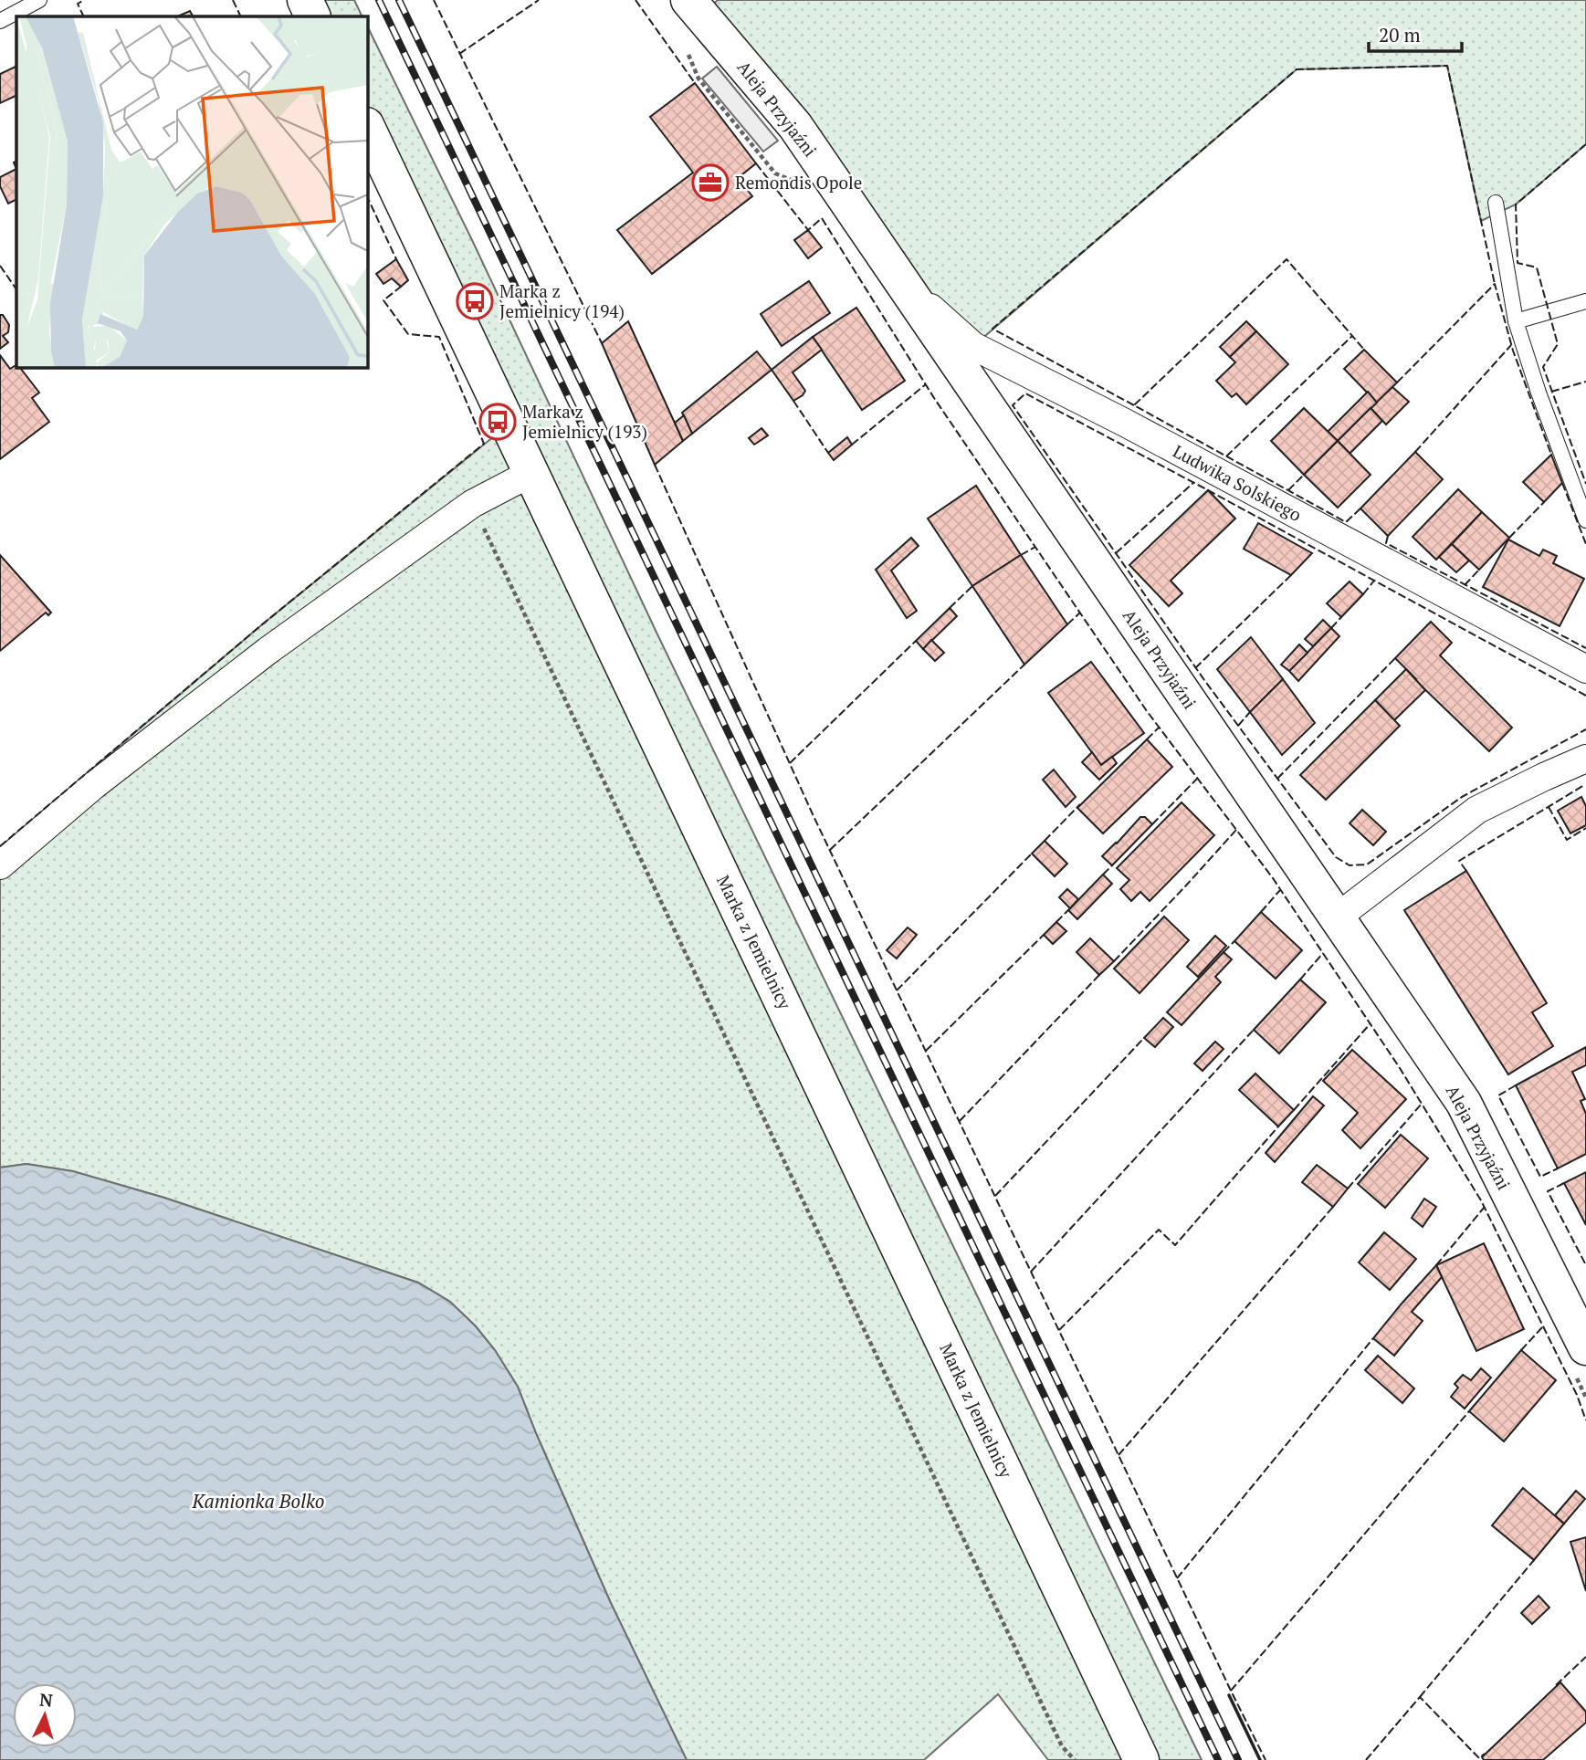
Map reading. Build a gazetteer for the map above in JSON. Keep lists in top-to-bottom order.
{
  "streets": {
    "main road": ["Aleja Przyjaźni", "Marka z Jemielnicy"],
    "street": ["Ludwika Solskiego"]
  },
  "crossings": [
    ["Aleja Przyjaźni", "Ludwika Solskiego"]
  ],
  "water": ["Kamionka Bolko"],
  "places": {
    "office": ["Remondis Opole"],
    "bus stop": ["Marka z Jemielnicy (194)", "Marka z Jemielnicy (193)"]
  },
  "scale_bar": "20 m",
  "north": "top"
}
